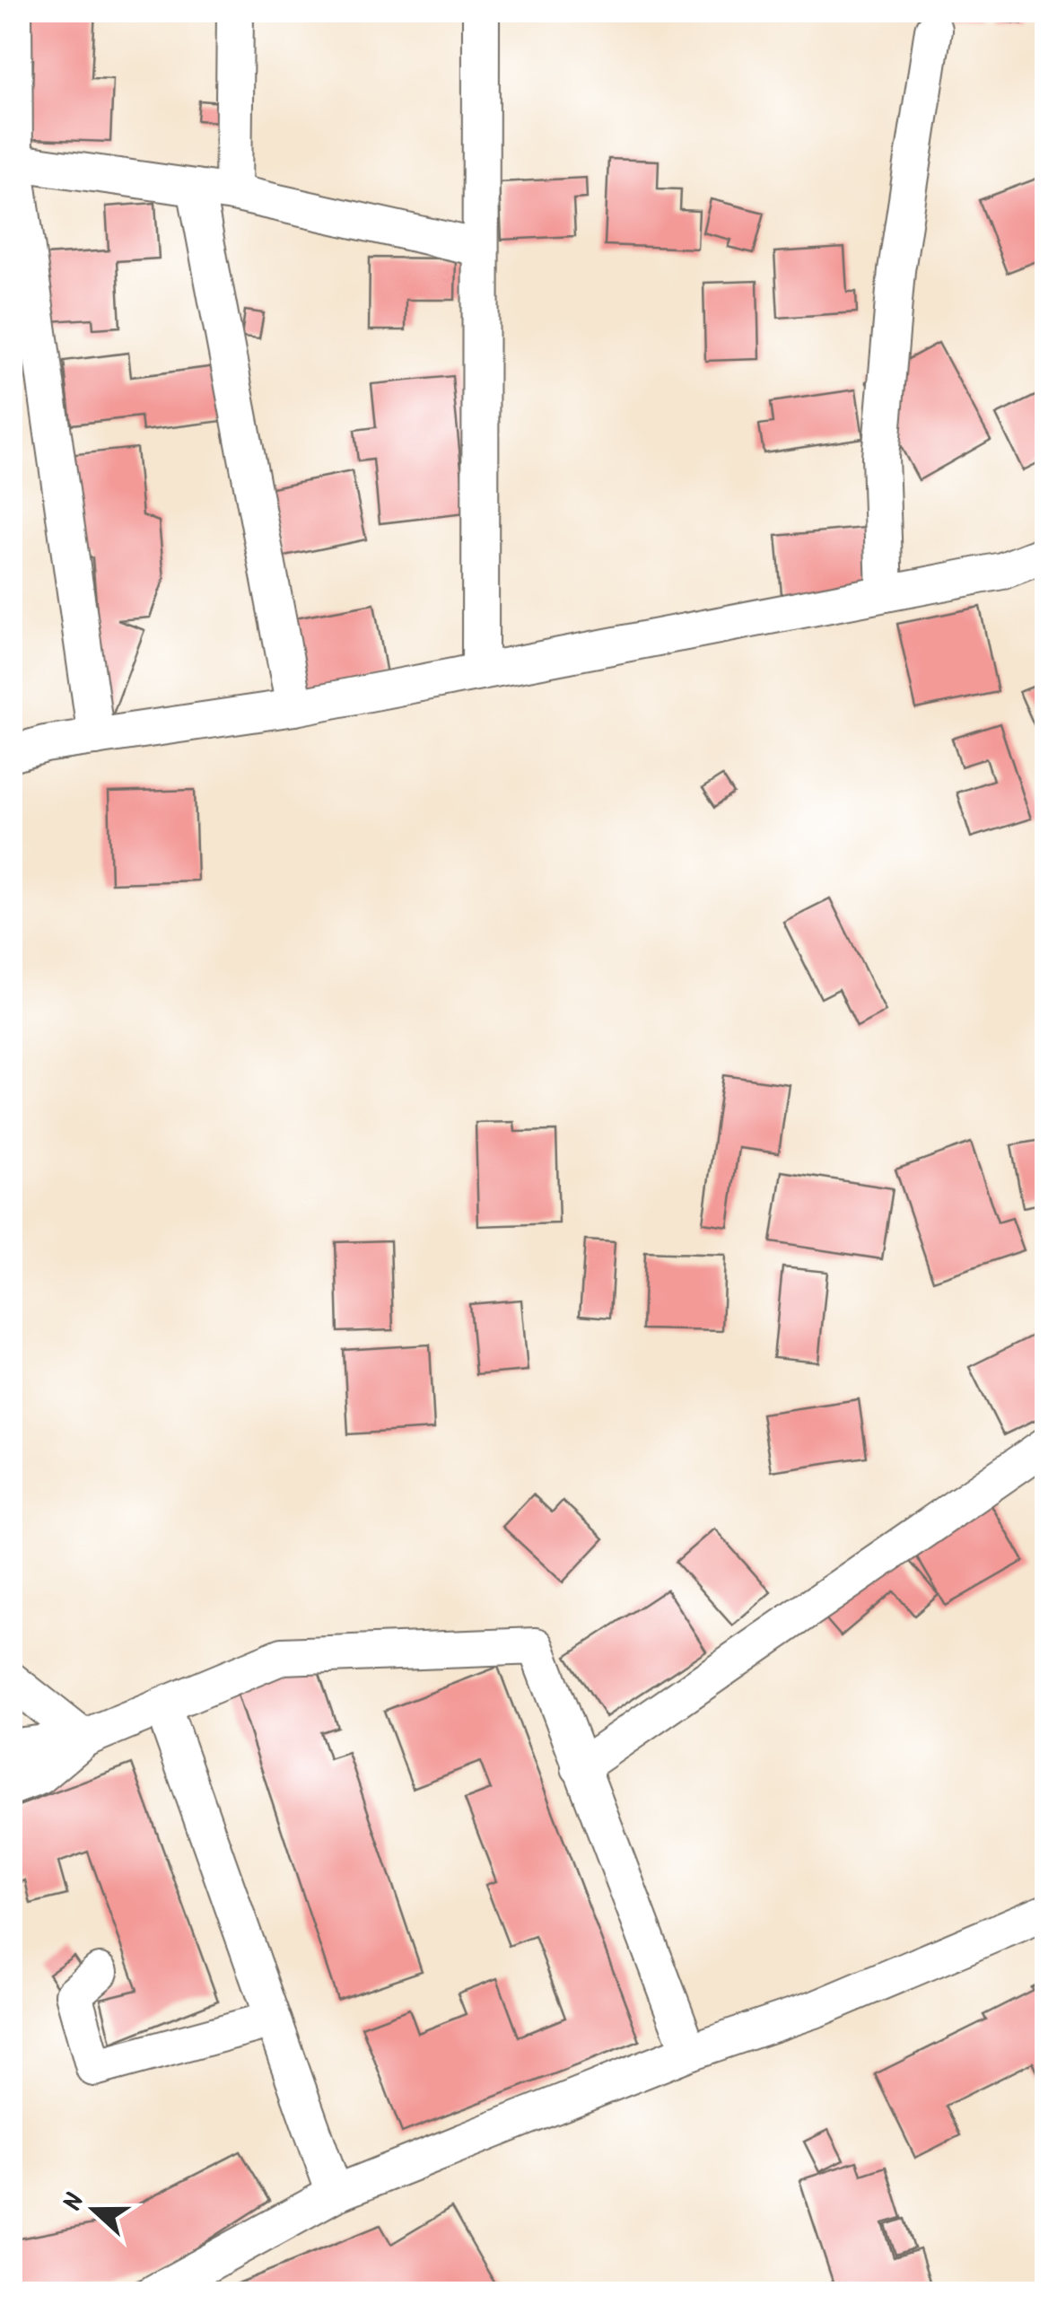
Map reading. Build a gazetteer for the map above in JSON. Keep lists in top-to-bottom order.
{
  "north": "left"
}
